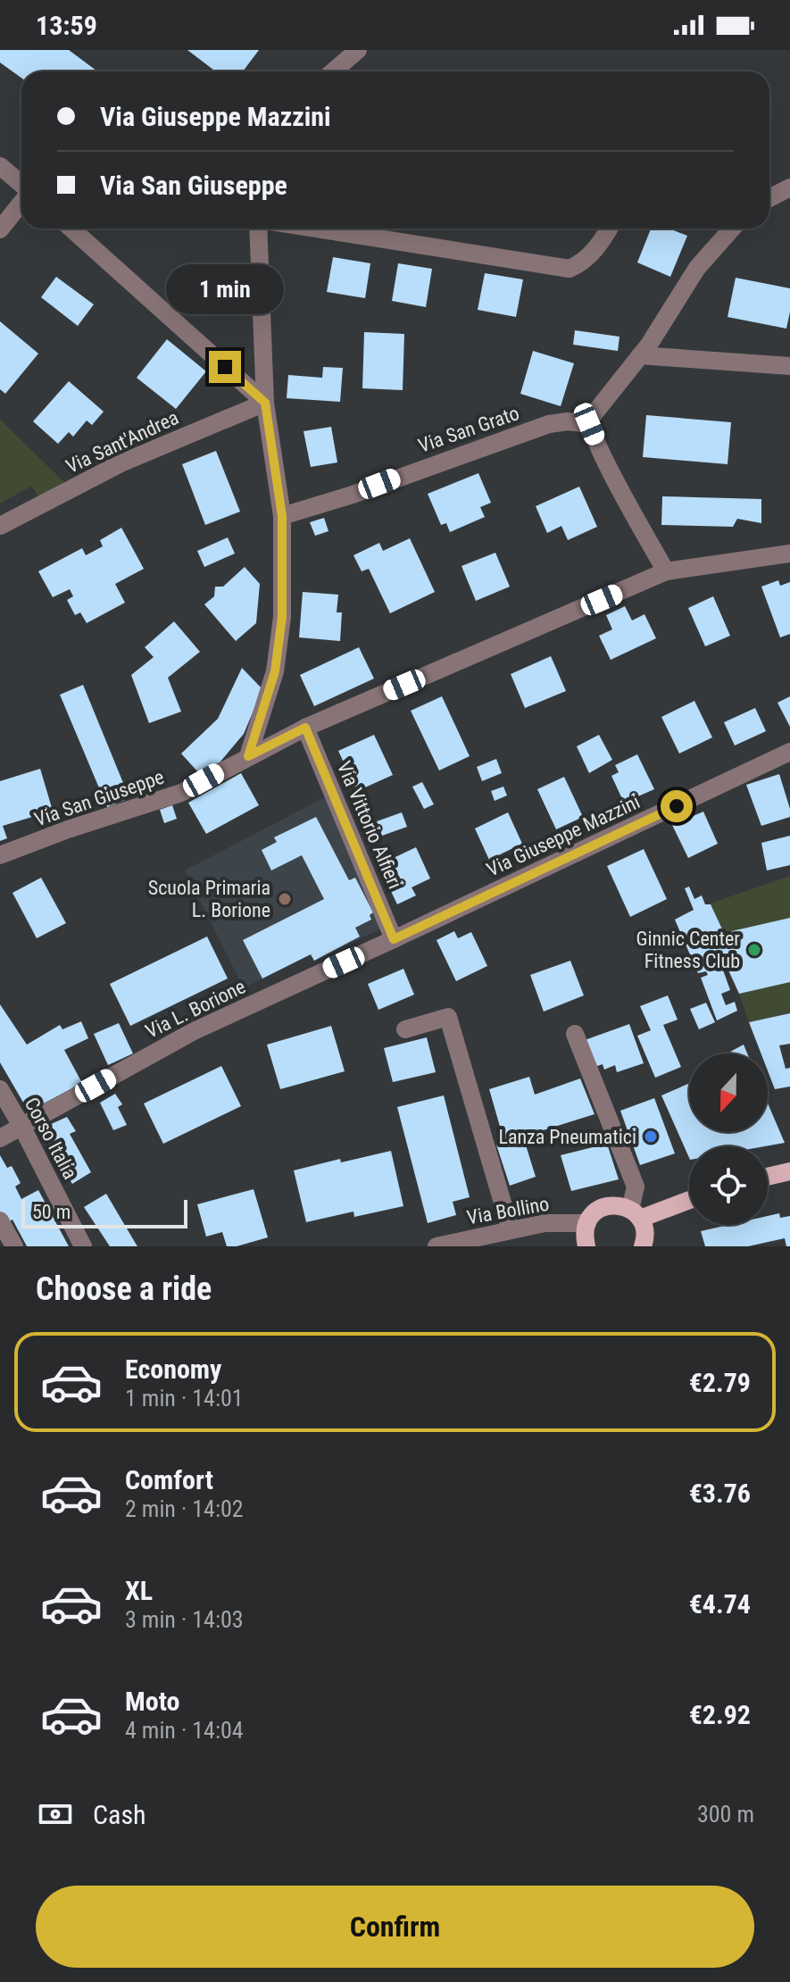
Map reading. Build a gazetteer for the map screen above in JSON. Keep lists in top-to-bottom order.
{
  "streets": {
    "street": [
      "Via San Grato",
      "Via Sant'Andrea",
      "Via San Giuseppe",
      "Via Vittorio Alfieri",
      "Via Giuseppe Mazzini",
      "Via L. Borione",
      "Corso Italia",
      "Via Bollino"
    ]
  },
  "crossings": [
    ["Via San Giuseppe", "Via Vittorio Alfieri"],
    ["Via Vittorio Alfieri", "Via Giuseppe Mazzini"],
    ["Via Vittorio Alfieri", "Via L. Borione"],
    ["Via Giuseppe Mazzini", "Via L. Borione"],
    ["Via L. Borione", "Corso Italia"]
  ],
  "places": ["Scuola Primaria L. Borione", "Ginnic Center Fitness Club", "Lanza Pneumatici"],
  "scale_bar": "50 m",
  "north": "bottom",
  "page": {
    "status": "13:59",
    "banner": ["Via Giuseppe Mazzini", "Via San Giuseppe"],
    "bubble": "1 min",
    "scale": "50 m",
    "heading": "Choose a ride",
    "list": [
      {
        "name": "Economy",
        "note": "1 min · 14:01",
        "value": "€2.79"
      },
      {
        "name": "Comfort",
        "note": "2 min · 14:02",
        "value": "€3.76"
      },
      {
        "name": "XL",
        "note": "3 min · 14:03",
        "value": "€4.74"
      },
      {
        "name": "Moto",
        "note": "4 min · 14:04",
        "value": "€2.92"
      }
    ],
    "pay": ["Cash", "300 m"],
    "buttons": "Confirm"
  }
}
